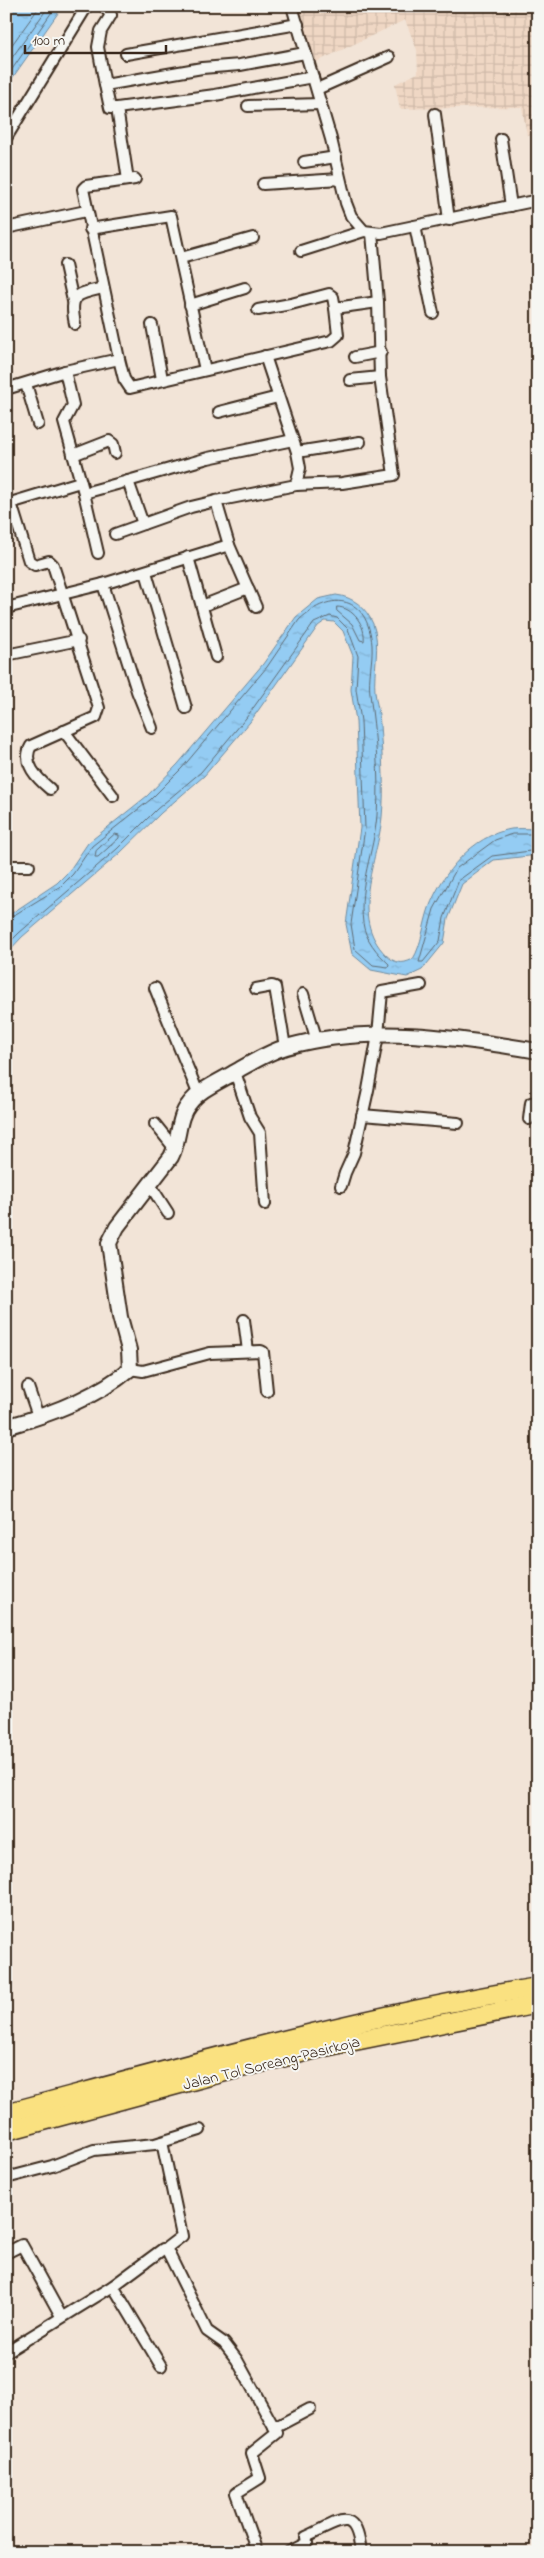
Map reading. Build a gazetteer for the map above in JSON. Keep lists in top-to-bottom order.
{
  "streets": {
    "highway": ["Jalan Tol Soreang–Pasirkoja"]
  },
  "scale_bar": "100 m"
}
